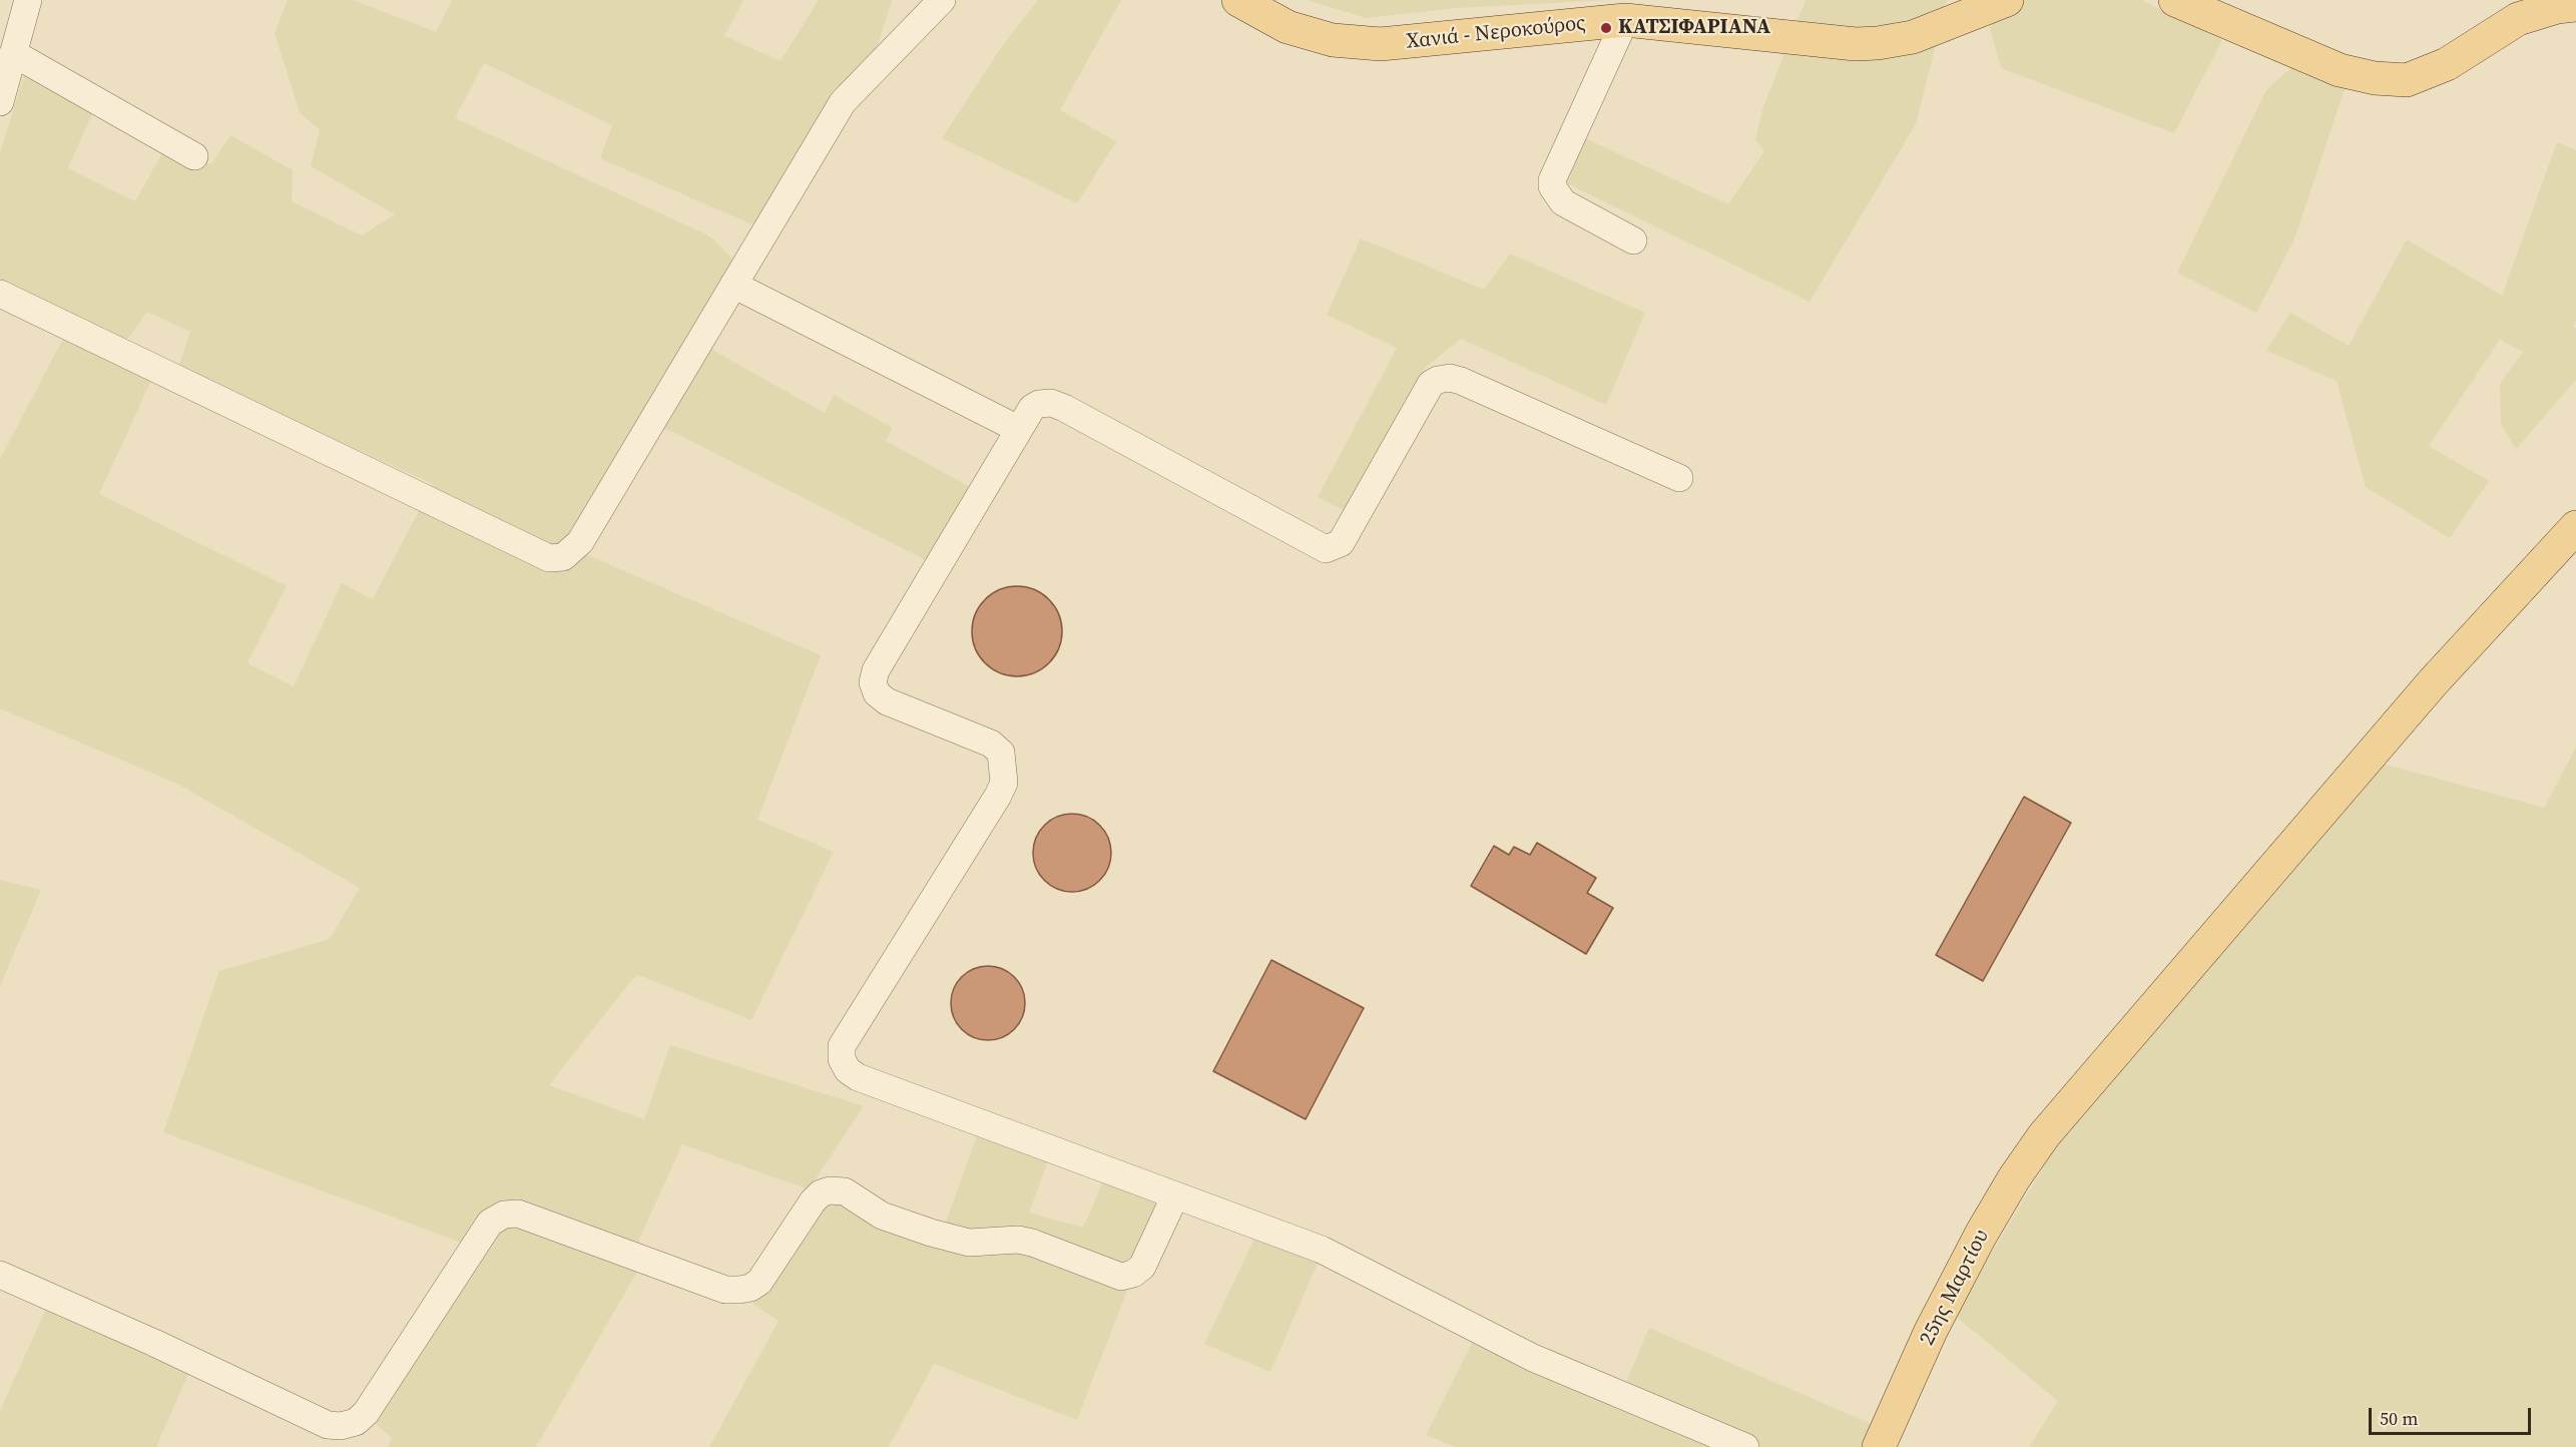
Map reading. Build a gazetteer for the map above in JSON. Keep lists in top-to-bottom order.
{
  "streets": {
    "main road": ["Χανιά - Νεροκούρος", "25ης Μαρτίου"]
  },
  "places": ["ΚΑΤΣΙΦΑΡΙΑΝΑ"],
  "scale_bar": "50 m"
}
